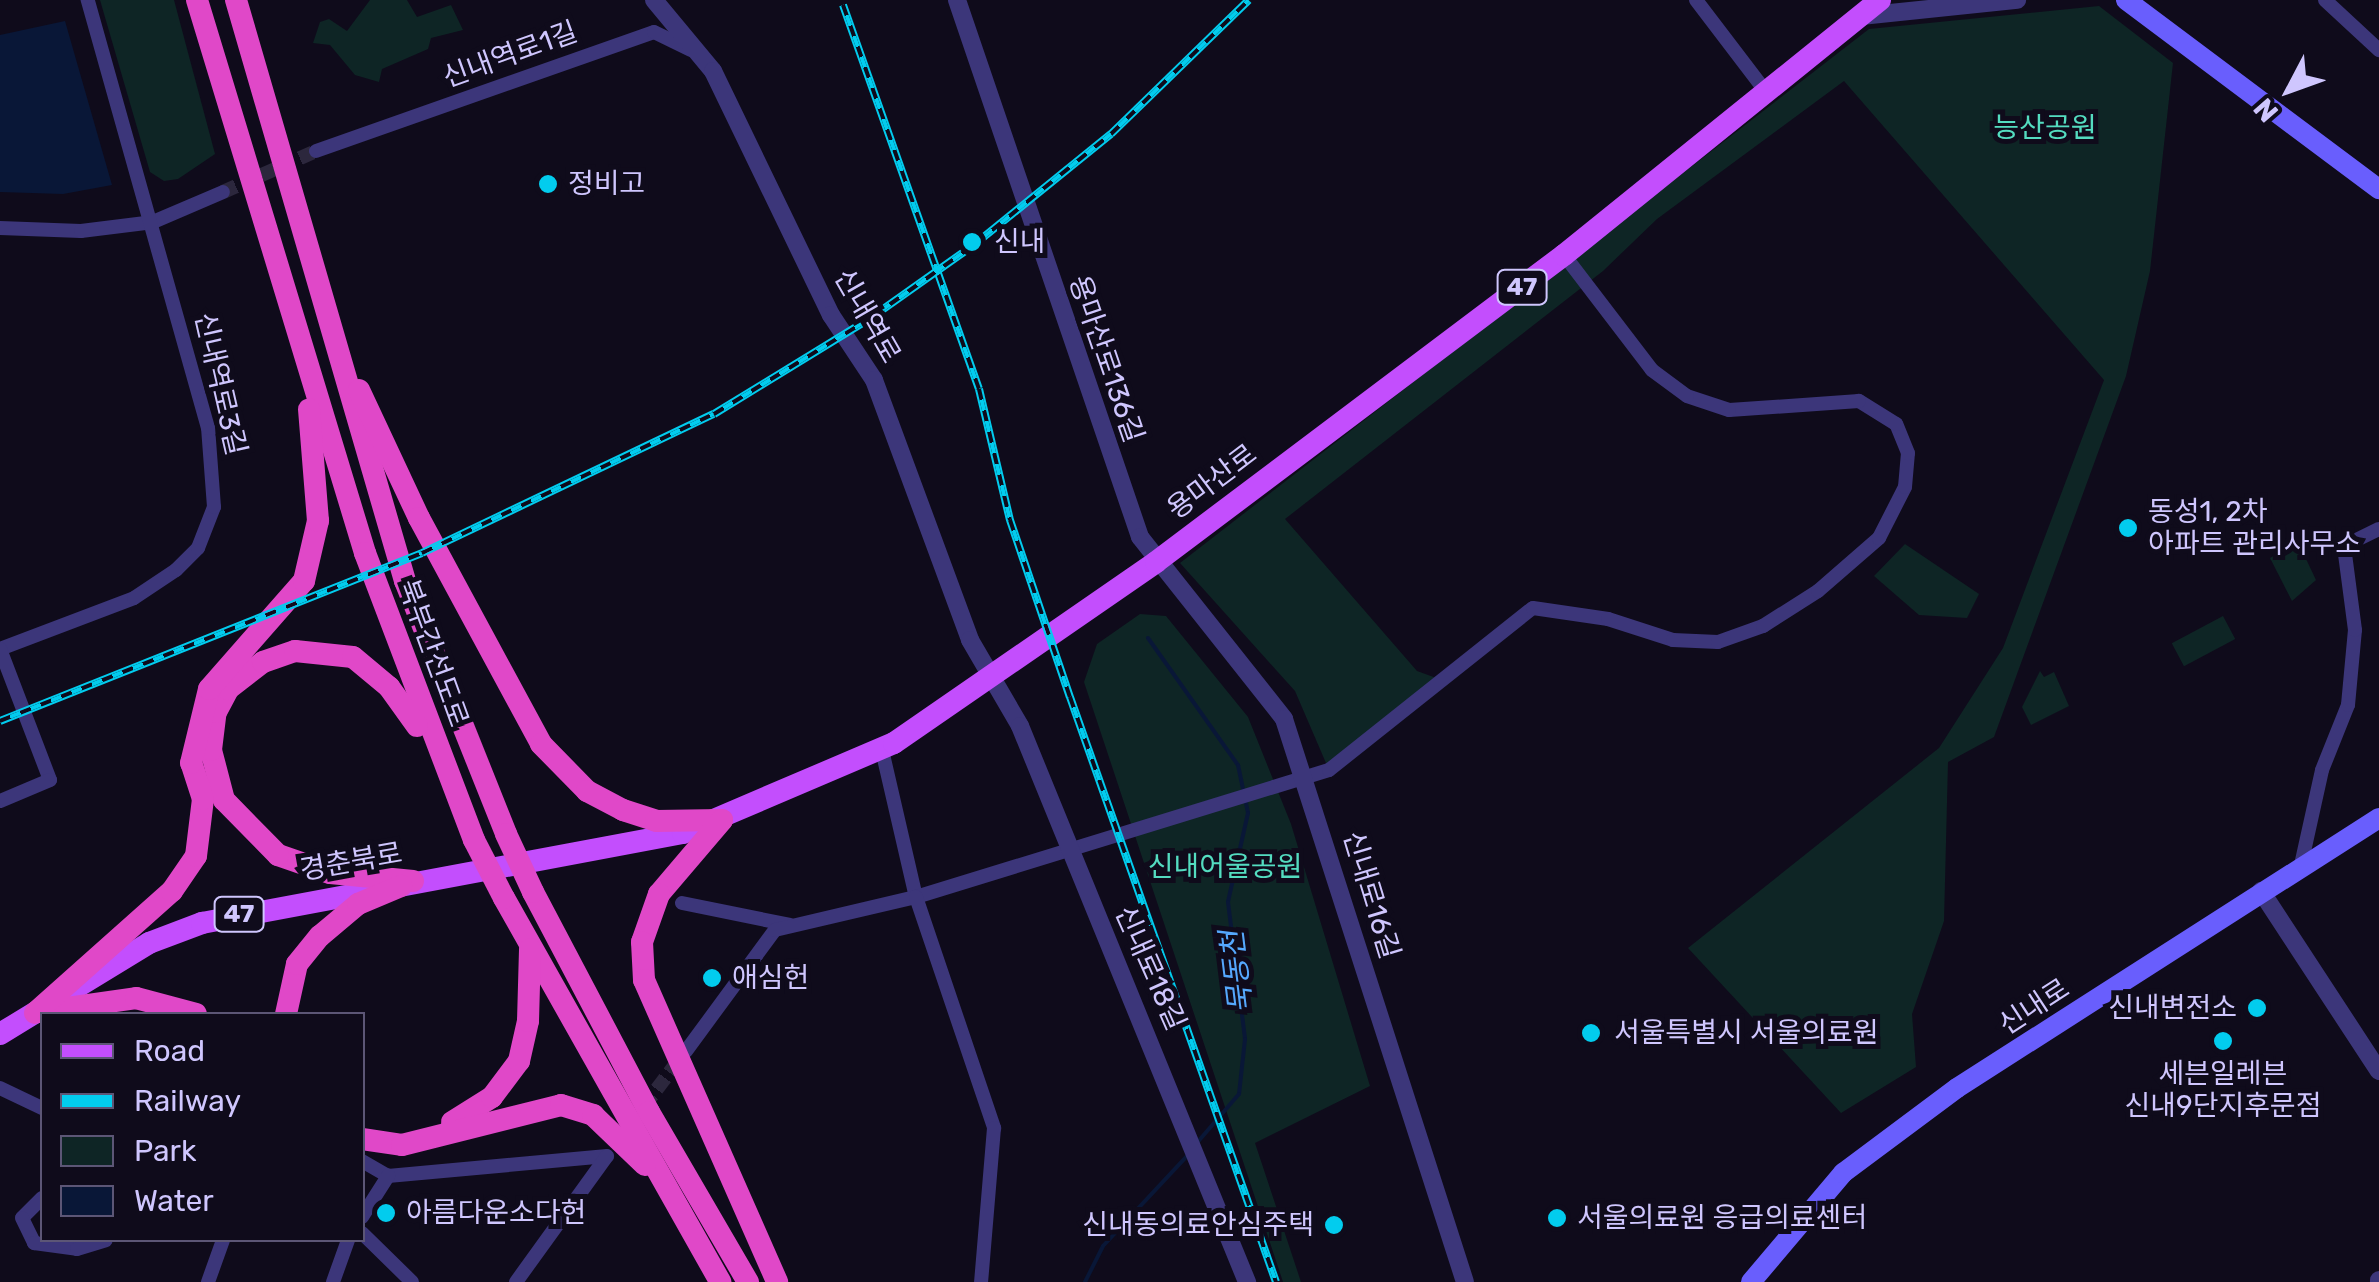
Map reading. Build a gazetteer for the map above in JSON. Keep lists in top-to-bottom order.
{
  "streets": {
    "highway": ["북부간선도로"],
    "main road": [
      "47",
      "용마산로",
      "경춘북로",
      "신내로"
    ],
    "street": [
      "신내역로1길",
      "신내역로",
      "용마산로136길",
      "신내역로3길",
      "신내로16길",
      "신내로18길"
    ]
  },
  "crossings": [
    ["신내역로1길", "신내역로"],
    ["신내역로", "용마산로"],
    ["신내역로", "신내로18길"],
    ["용마산로136길", "용마산로"],
    ["용마산로136길", "신내로16길"],
    ["용마산로", "경춘북로"],
    ["용마산로", "신내로16길"],
    ["용마산로", "신내로18길"]
  ],
  "water": ["묵동천"],
  "parks": ["능산공원", "신내어울공원"],
  "places": [
    "정비고",
    "신내",
    "동성1, 2차 아파트 관리사무소",
    "애심헌",
    "신내변전소",
    "서울특별시 서울의료원",
    "세븐일레븐 신내9단지후문점",
    "아름다운소다헌",
    "서울의료원 응급의료센터",
    "신내동의료안심주택"
  ],
  "legend": [
    "Road",
    "Railway",
    "Park",
    "Water"
  ],
  "north": "bottom left"
}
